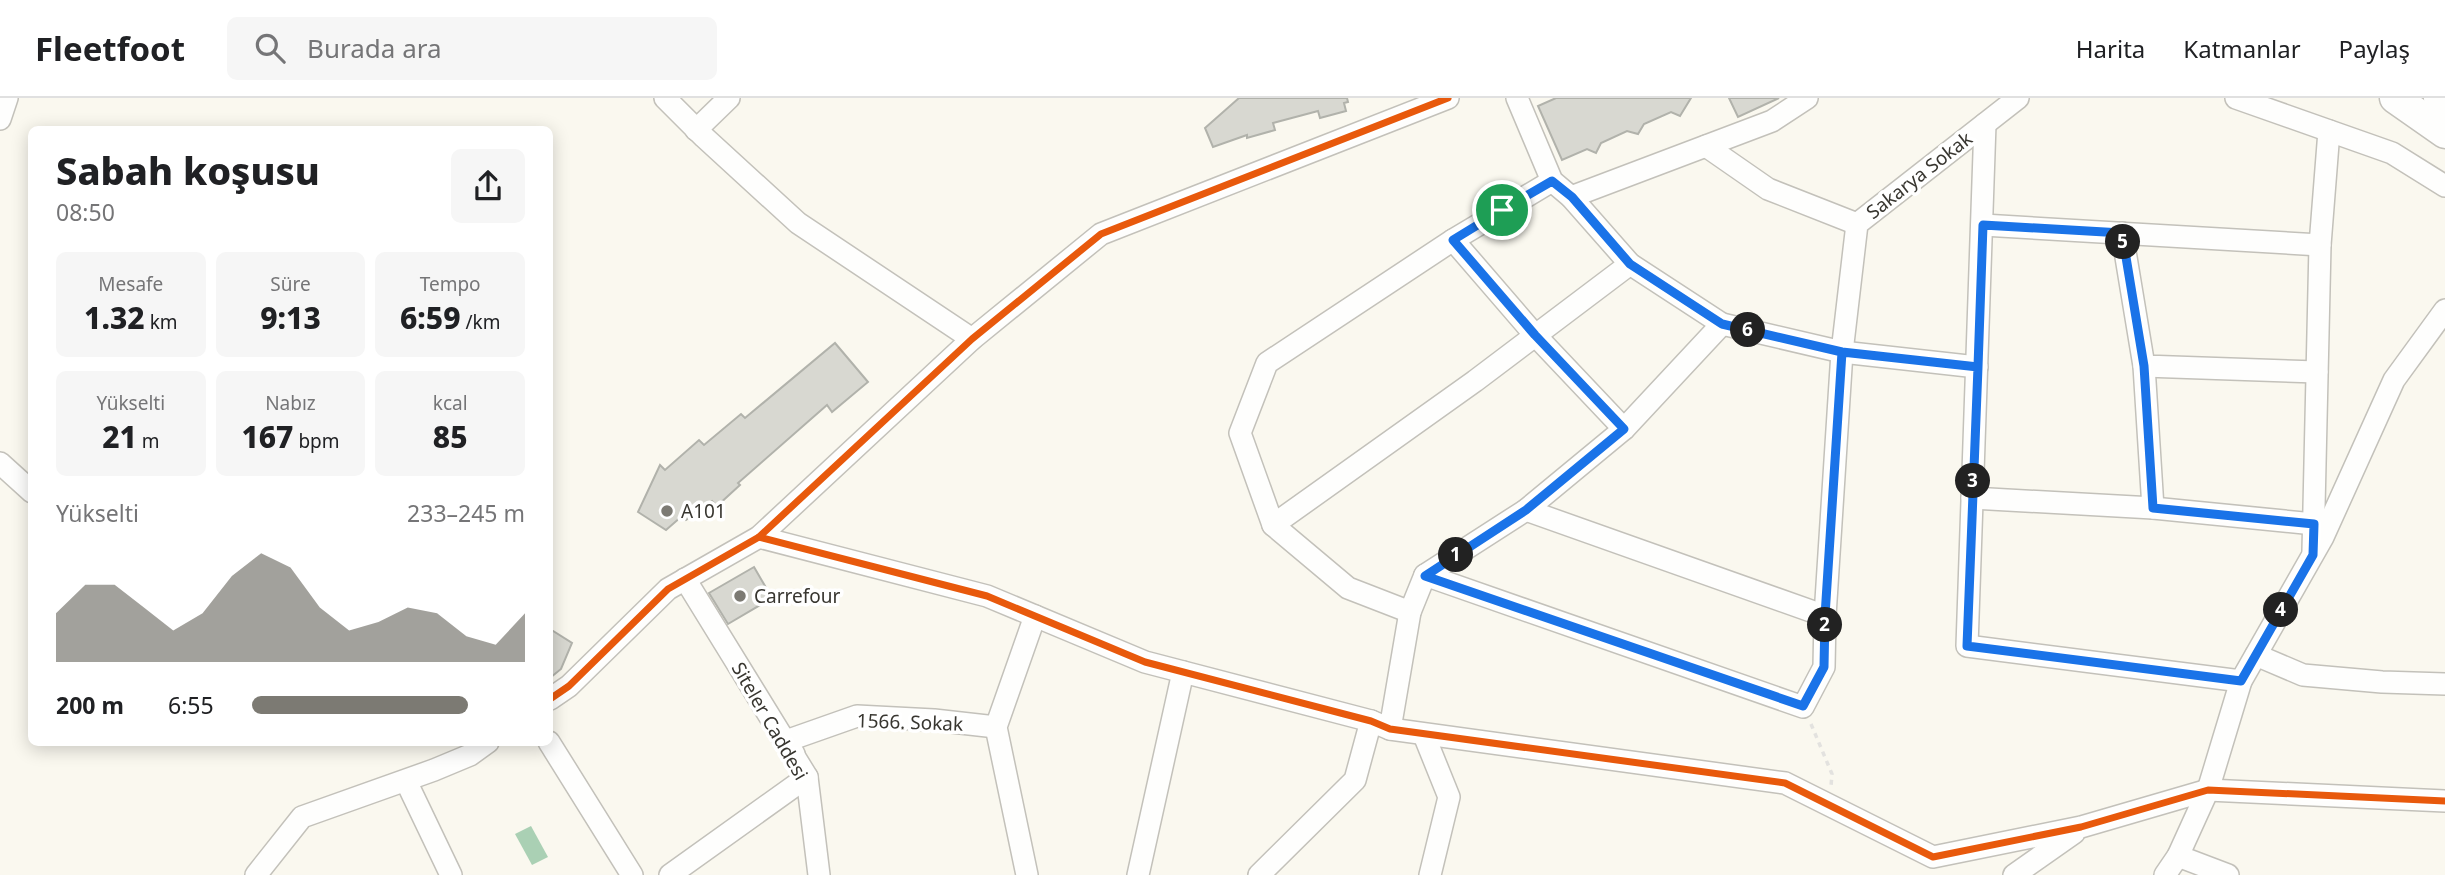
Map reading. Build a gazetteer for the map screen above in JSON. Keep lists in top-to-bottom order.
{
  "streets": {
    "street": ["Sakarya Sokak", "Siteler Caddesi", "1566. Sokak"]
  },
  "crossings": [
    ["Siteler Caddesi", "1566. Sokak"]
  ],
  "places": ["A101", "Carrefour"],
  "page": {
    "header": "Fleetfoot",
    "search": "Burada ara",
    "nav": ["Harita", "Katmanlar", "Paylaş"],
    "heading": ["Sabah koşusu", "08:50"],
    "pins": [
      "5",
      "6",
      "3",
      "1",
      "4",
      "2"
    ],
    "stats": [
      ["Mesafe", "1.32 km"],
      ["Süre", "9:13"],
      ["Tempo", "6:59 /km"],
      ["Yükselti", "21 m"],
      ["Nabız", "167 bpm"],
      ["kcal", "85"]
    ],
    "chart": ["Yükselti", "233–245 m"],
    "list": [
      {
        "name": "200 m",
        "note": "6:55"
      }
    ]
  }
}
